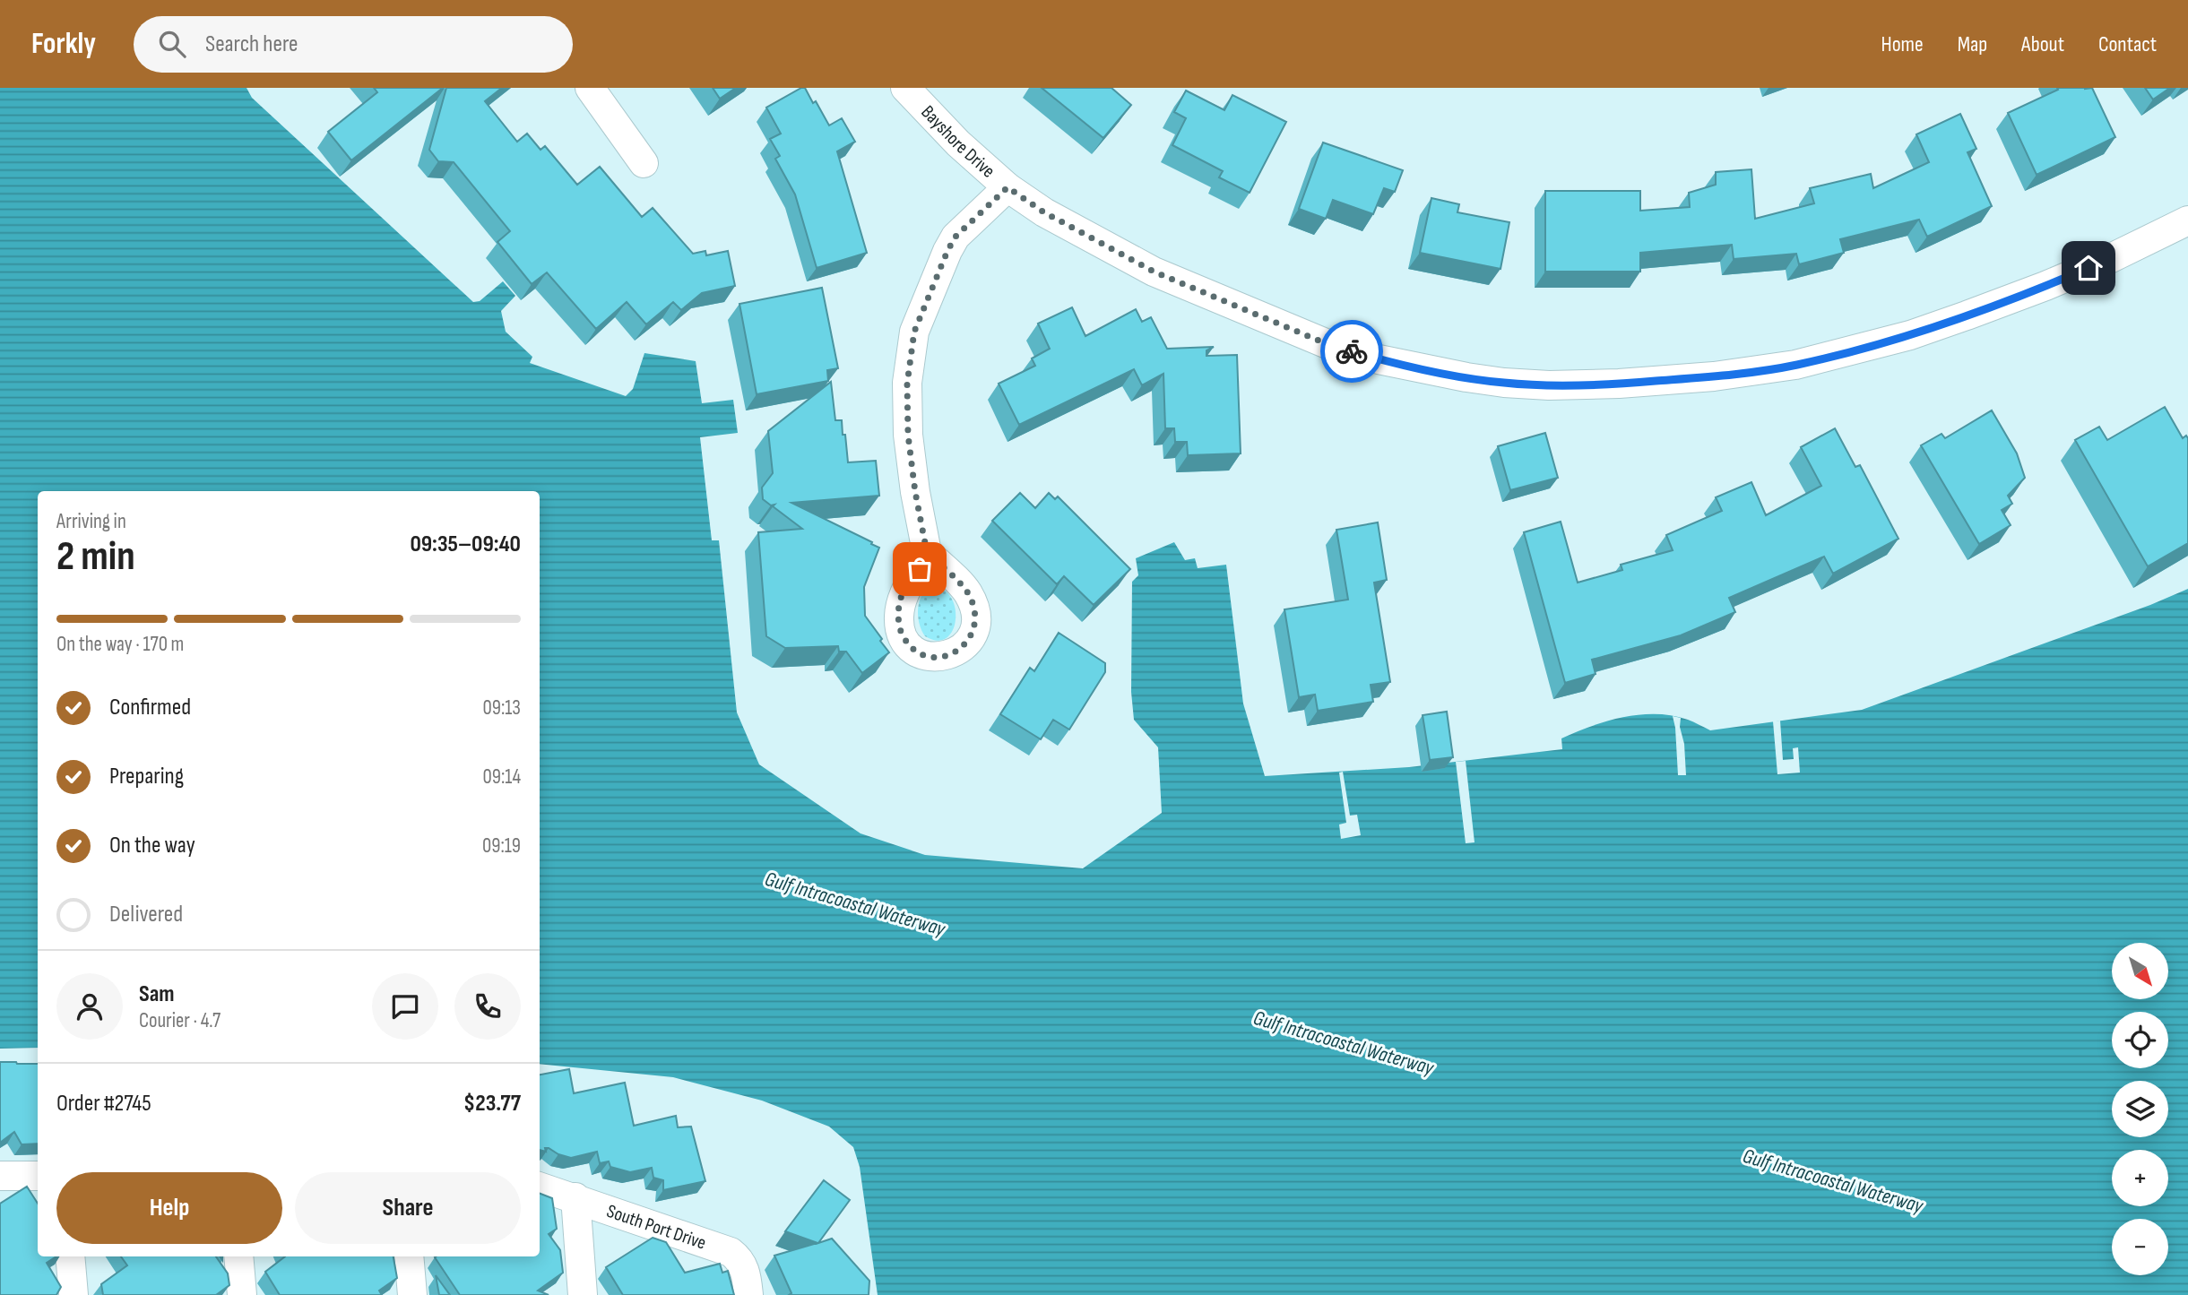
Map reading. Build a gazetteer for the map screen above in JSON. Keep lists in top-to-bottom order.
{
  "streets": {
    "street": ["Bayshore Drive", "South Port Drive"]
  },
  "water": ["Gulf Intracoastal Waterway"],
  "north": "bottom right",
  "page": {
    "header": "Forkly",
    "search": "Search here",
    "nav": [
      "Home",
      "Map",
      "About",
      "Contact"
    ],
    "heading": ["2 min", "Arriving in", "09:35–09:40"],
    "panel": [
      "Sam",
      "Courier · 4.7",
      "Order #2745",
      "$23.77"
    ],
    "bar": "On the way · 170 m",
    "list": [
      ["Confirmed", "09:13"],
      ["Preparing", "09:14"],
      ["On the way", "09:19"],
      "Delivered"
    ],
    "map_buttons": ["+", "−"],
    "buttons": ["Help", "Share"]
  }
}
